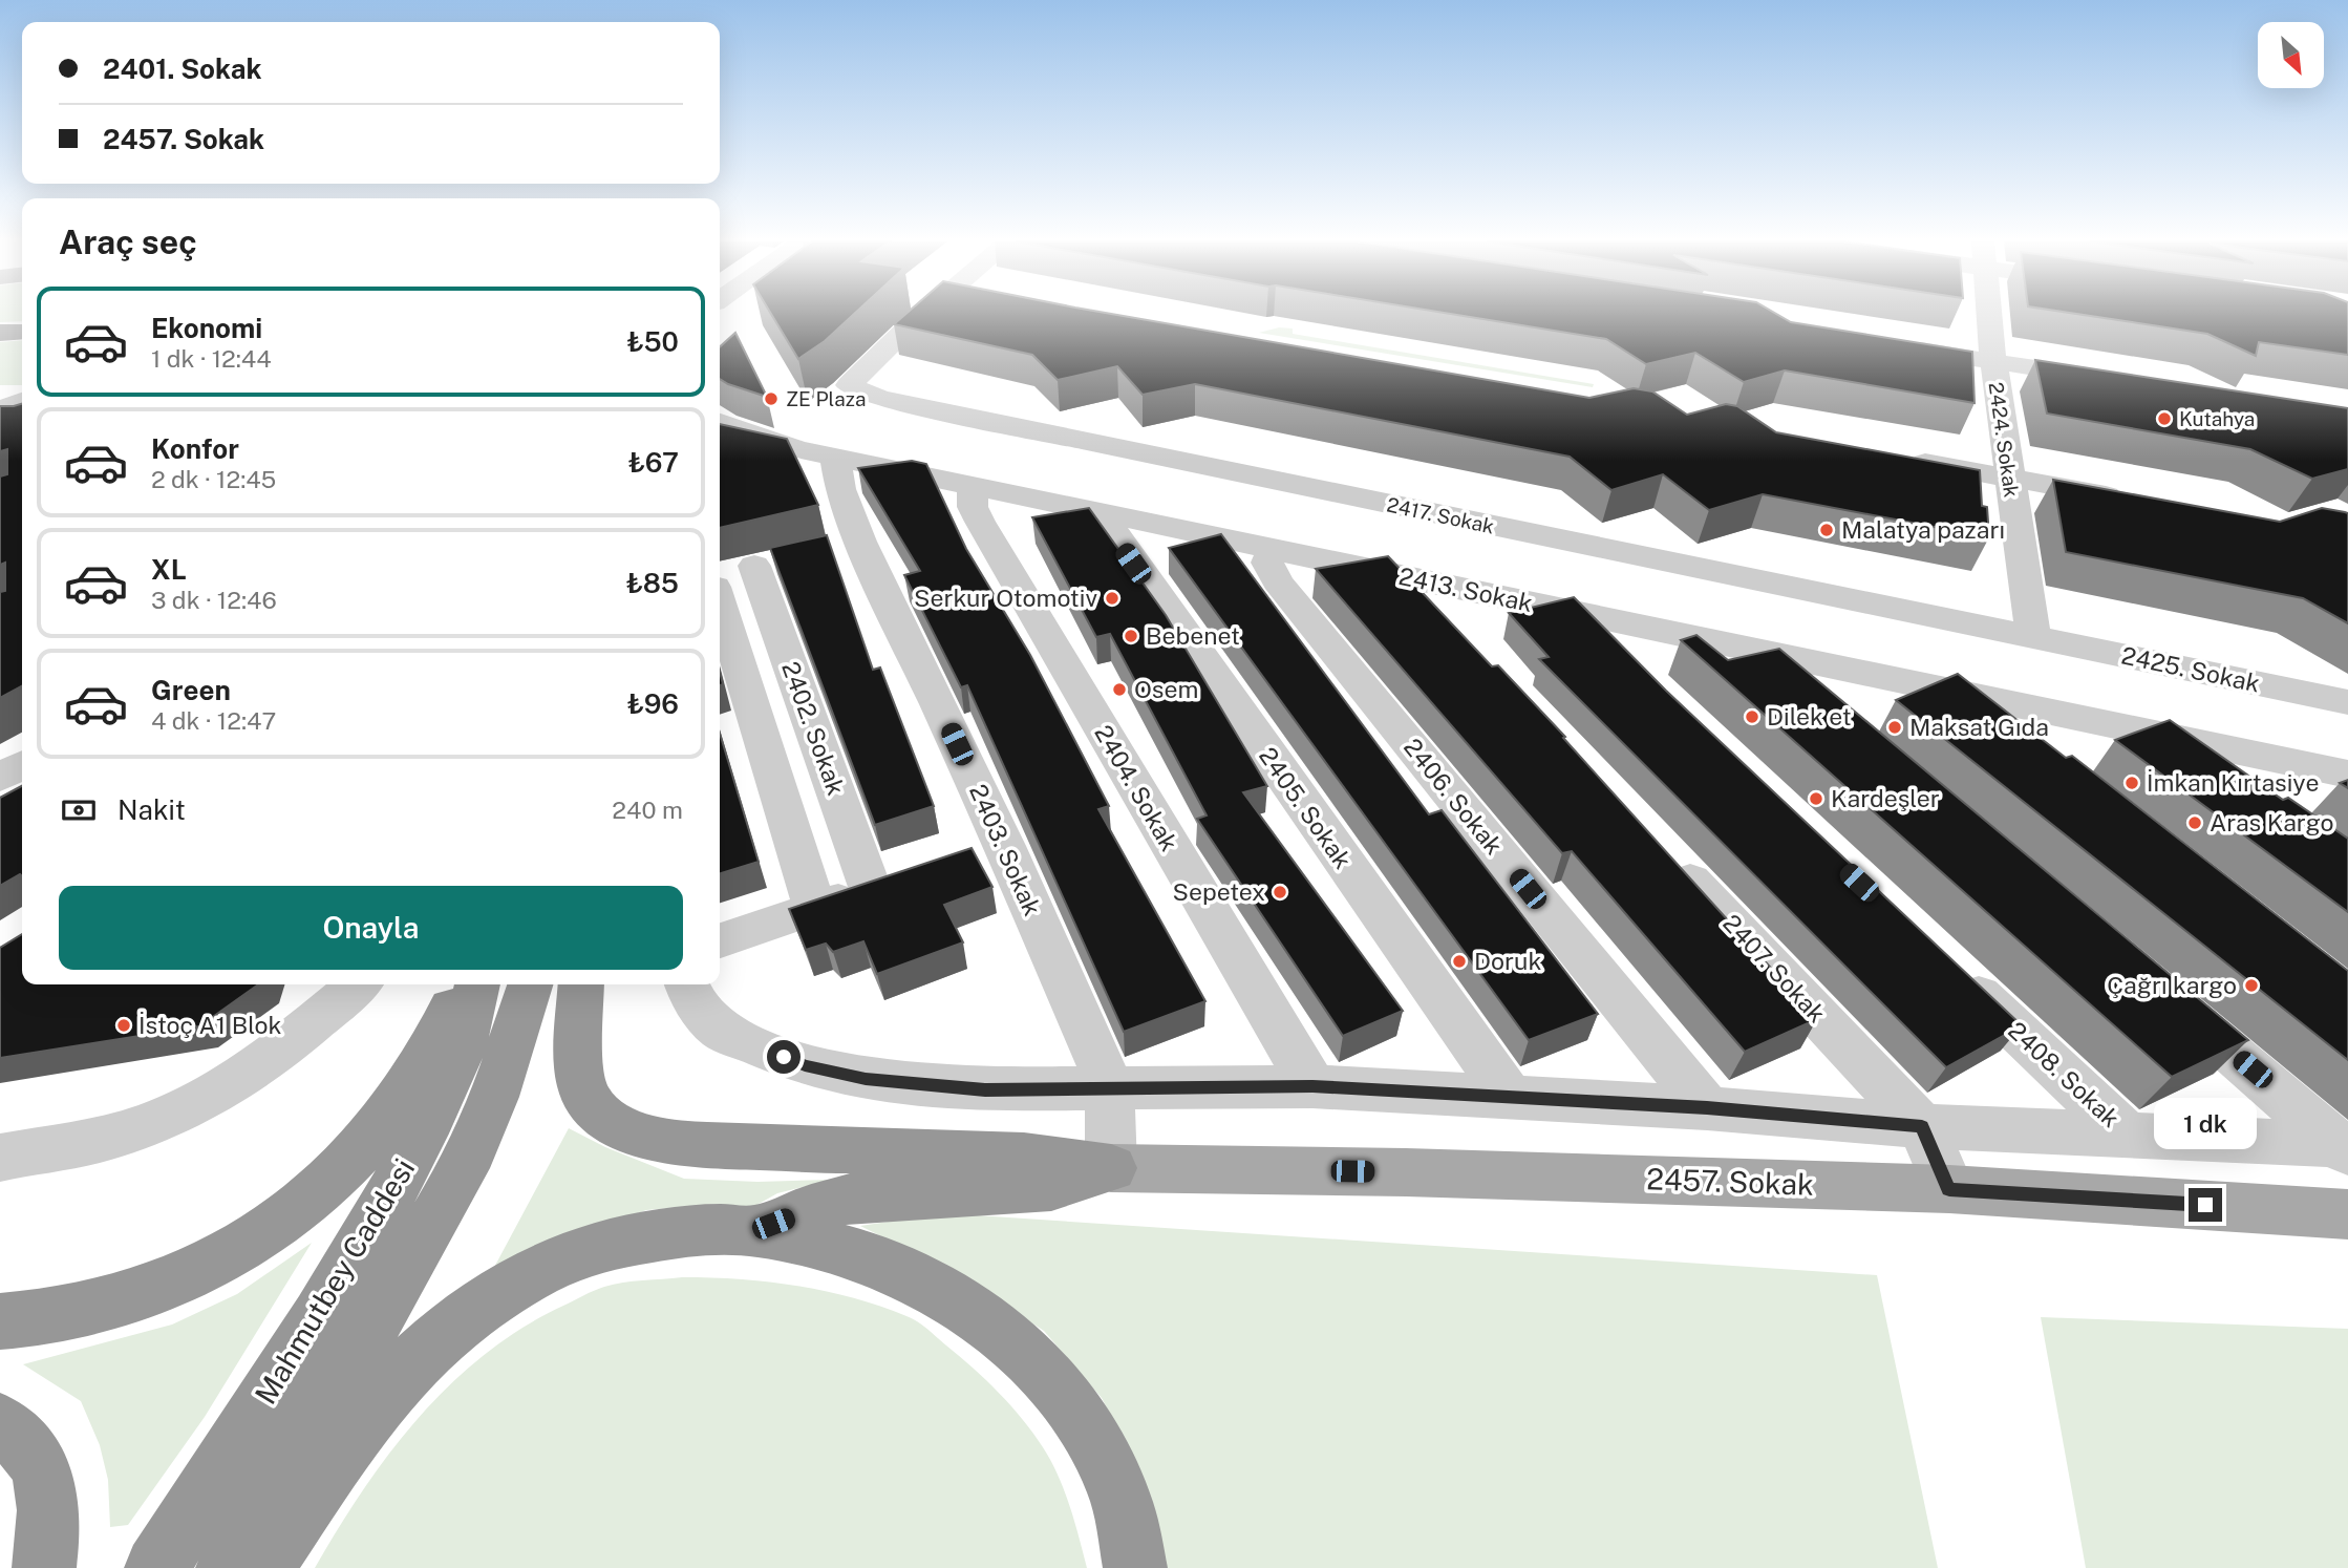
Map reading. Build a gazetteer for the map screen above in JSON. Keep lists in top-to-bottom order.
{
  "streets": {
    "highway": ["Mahmutbey Caddesi"],
    "main road": ["2457. Sokak"],
    "street": [
      "2424. Sokak",
      "2417. Sokak",
      "2413. Sokak",
      "2425. Sokak",
      "2402. Sokak",
      "2404. Sokak",
      "2406. Sokak",
      "2405. Sokak",
      "2403. Sokak",
      "2407. Sokak",
      "2408. Sokak"
    ]
  },
  "crossings": [
    ["2424. Sokak", "2417. Sokak"],
    ["2424. Sokak", "2425. Sokak"],
    ["2417. Sokak", "2425. Sokak"],
    ["2413. Sokak", "2404. Sokak"],
    ["2413. Sokak", "2406. Sokak"],
    ["2413. Sokak", "2405. Sokak"],
    ["2413. Sokak", "2403. Sokak"],
    ["2403. Sokak", "2457. Sokak"],
    ["2407. Sokak", "2457. Sokak"]
  ],
  "places": [
    "ZE Plaza",
    "Kutahya",
    "Malatya pazarı",
    "Serkur Otomotiv",
    "Bebenet",
    "Osem",
    "Dilek et",
    "Maksat Gıda",
    "İmkan Kırtasiye",
    "Kardeşler",
    "Aras Kargo",
    "Sepetex",
    "Doruk",
    "Çağrı kargo",
    "İstoç A1 Blok"
  ],
  "north": "bottom right",
  "page": {
    "banner": ["2401. Sokak", "2457. Sokak"],
    "heading": "Araç seç",
    "list": [
      {
        "name": "Ekonomi",
        "note": "1 dk · 12:44",
        "value": "₺50"
      },
      {
        "name": "Konfor",
        "note": "2 dk · 12:45",
        "value": "₺67"
      },
      {
        "name": "XL",
        "note": "3 dk · 12:46",
        "value": "₺85"
      },
      {
        "name": "Green",
        "note": "4 dk · 12:47",
        "value": "₺96"
      }
    ],
    "pay": ["Nakit", "240 m"],
    "buttons": "Onayla",
    "bubble": "1 dk"
  }
}
